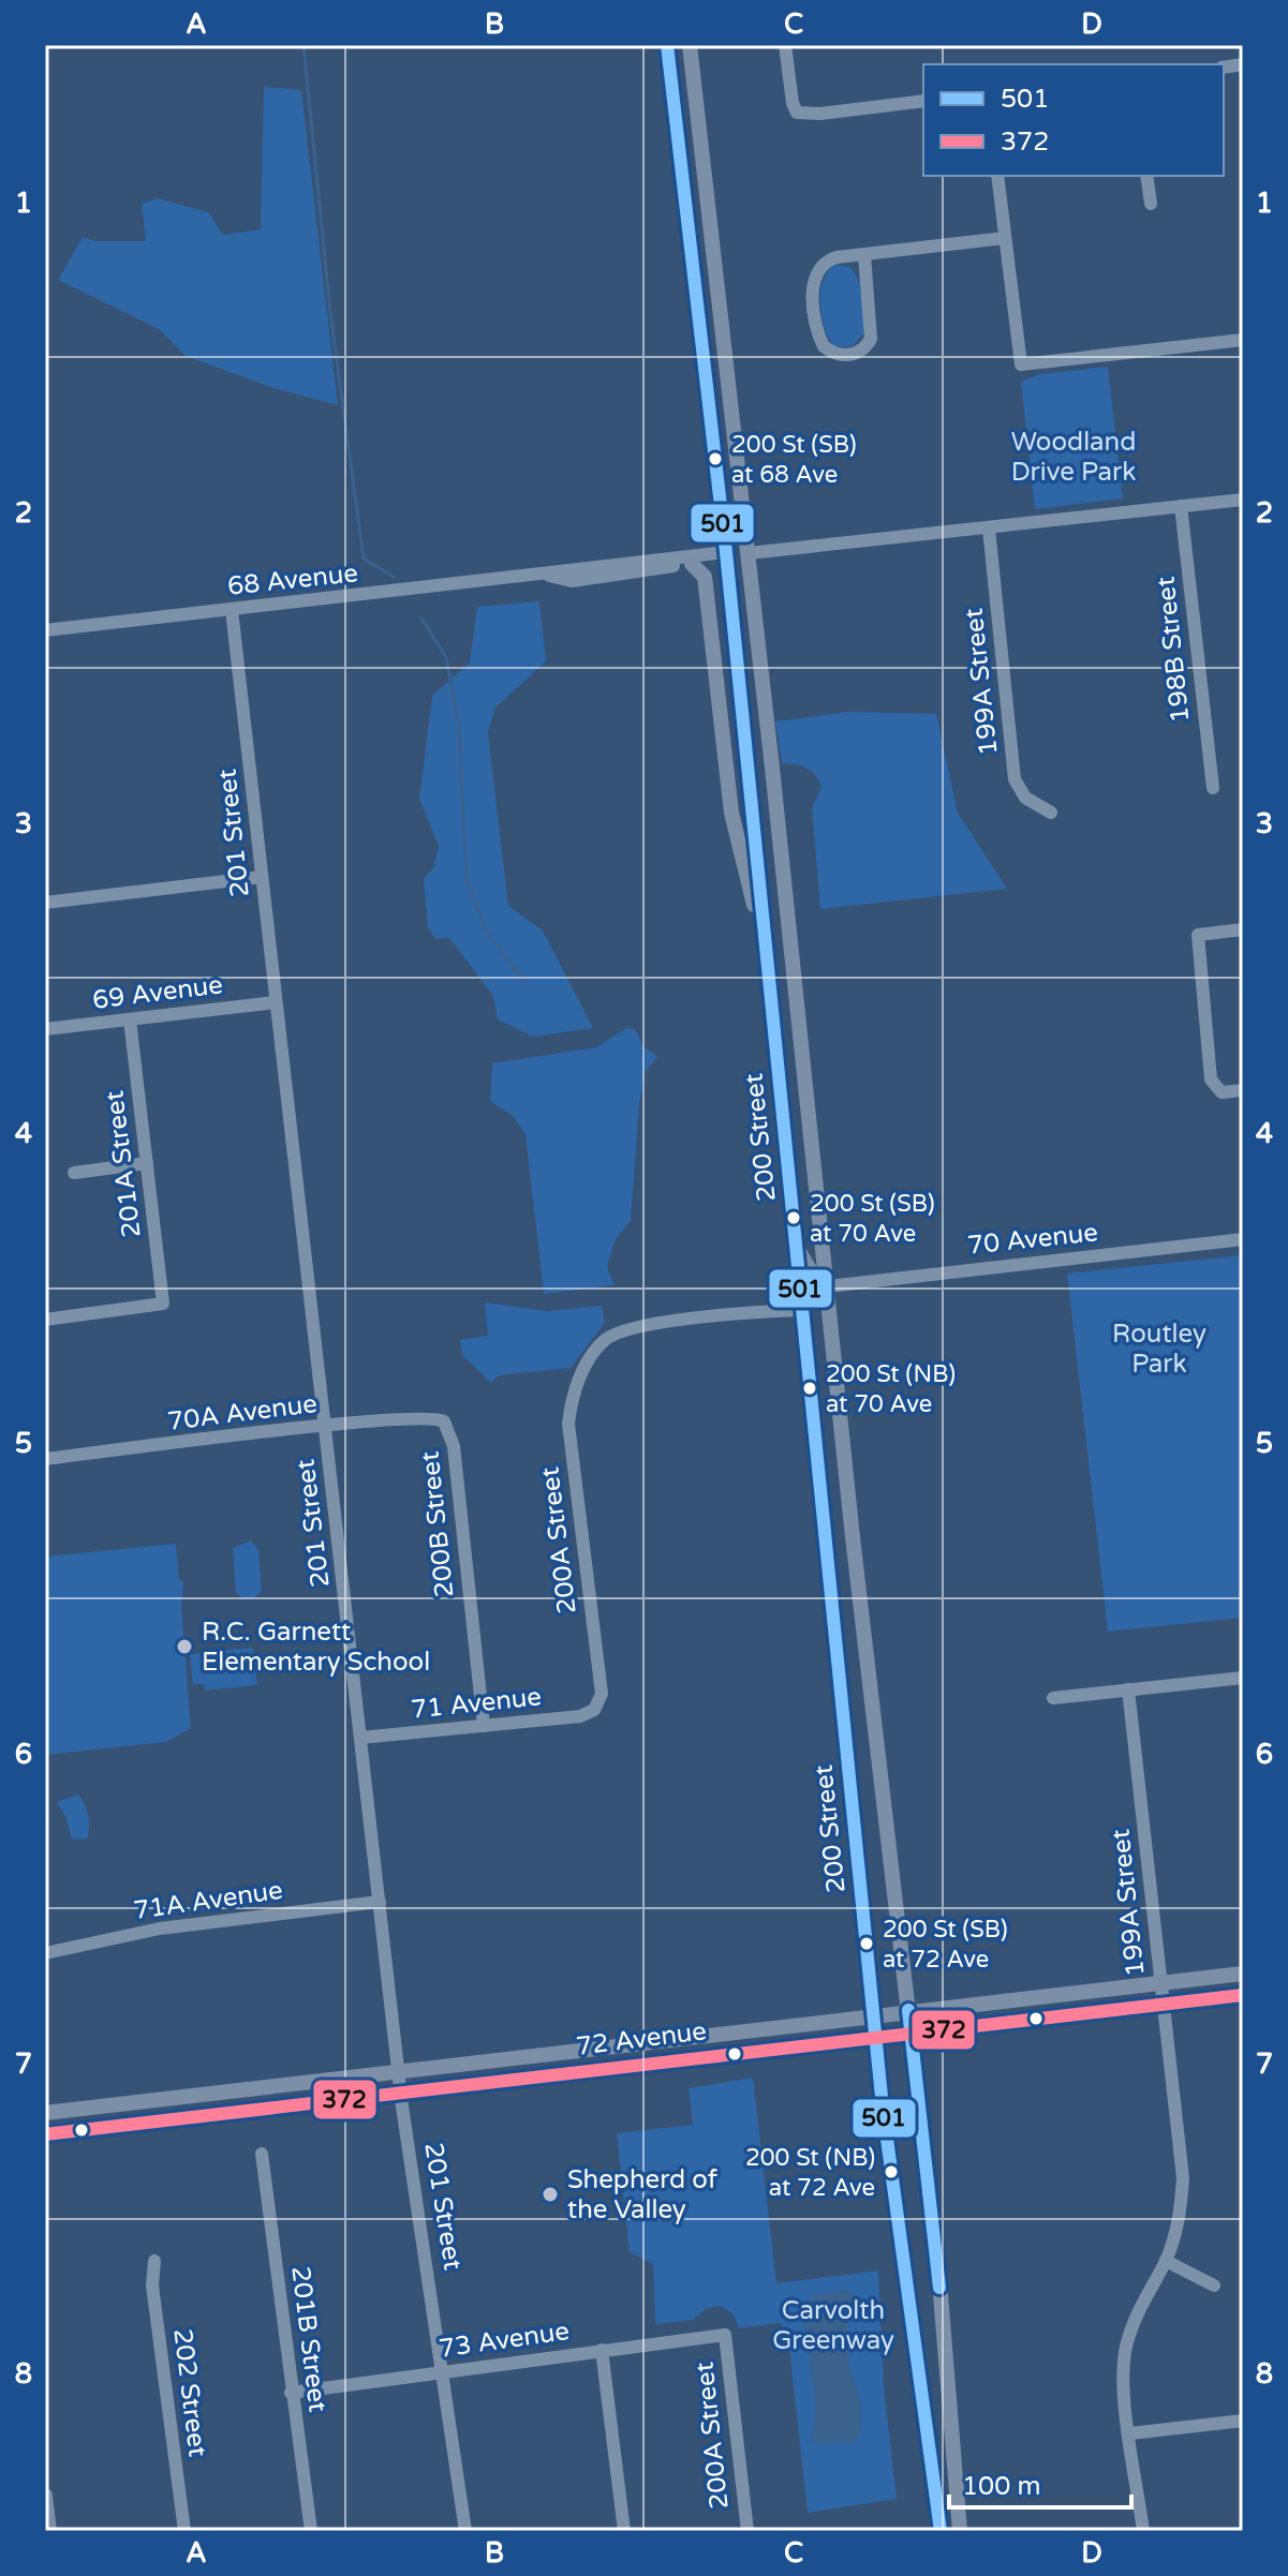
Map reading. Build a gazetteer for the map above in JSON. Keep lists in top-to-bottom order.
{
  "streets": {
    "main road": ["200 Street", "72 Avenue"],
    "street": [
      "68 Avenue",
      "198B Street",
      "199A Street",
      "201 Street",
      "69 Avenue",
      "201A Street",
      "70 Avenue",
      "70A Avenue",
      "200B Street",
      "200A Street",
      "71 Avenue",
      "71A Avenue",
      "201B Street",
      "73 Avenue",
      "202 Street"
    ]
  },
  "crossings": [
    ["68 Avenue", "201 Street"],
    ["68 Avenue", "200 Street"],
    ["199A Street", "72 Avenue"],
    ["201 Street", "69 Avenue"],
    ["201 Street", "70A Avenue"],
    ["201 Street", "71 Avenue"],
    ["201 Street", "71A Avenue"],
    ["201 Street", "72 Avenue"],
    ["201 Street", "73 Avenue"],
    ["69 Avenue", "201A Street"],
    ["200 Street", "70 Avenue"],
    ["200 Street", "200A Street"],
    ["200 Street", "72 Avenue"],
    ["70A Avenue", "200B Street"],
    ["200B Street", "71 Avenue"],
    ["200A Street", "71 Avenue"],
    ["200A Street", "73 Avenue"],
    ["201B Street", "73 Avenue"]
  ],
  "parks": ["Woodland Drive Park", "Routley Park", "Carvolth Greenway"],
  "places": [
    "200 St (SB) at 68 Ave",
    "200 St (SB) at 70 Ave",
    "200 St (NB) at 70 Ave",
    "R.C. Garnett Elementary School",
    "200 St (SB) at 72 Ave",
    "200 St (NB) at 72 Ave",
    "Shepherd of the Valley"
  ],
  "lines": ["transit line 501", "transit line 372"],
  "legend": ["501", "372"],
  "scale_bar": "100 m",
  "grid": {
    "columns": [
      "A",
      "B",
      "C",
      "D"
    ],
    "rows": [
      "1",
      "2",
      "3",
      "4",
      "5",
      "6",
      "7",
      "8"
    ]
  }
}
